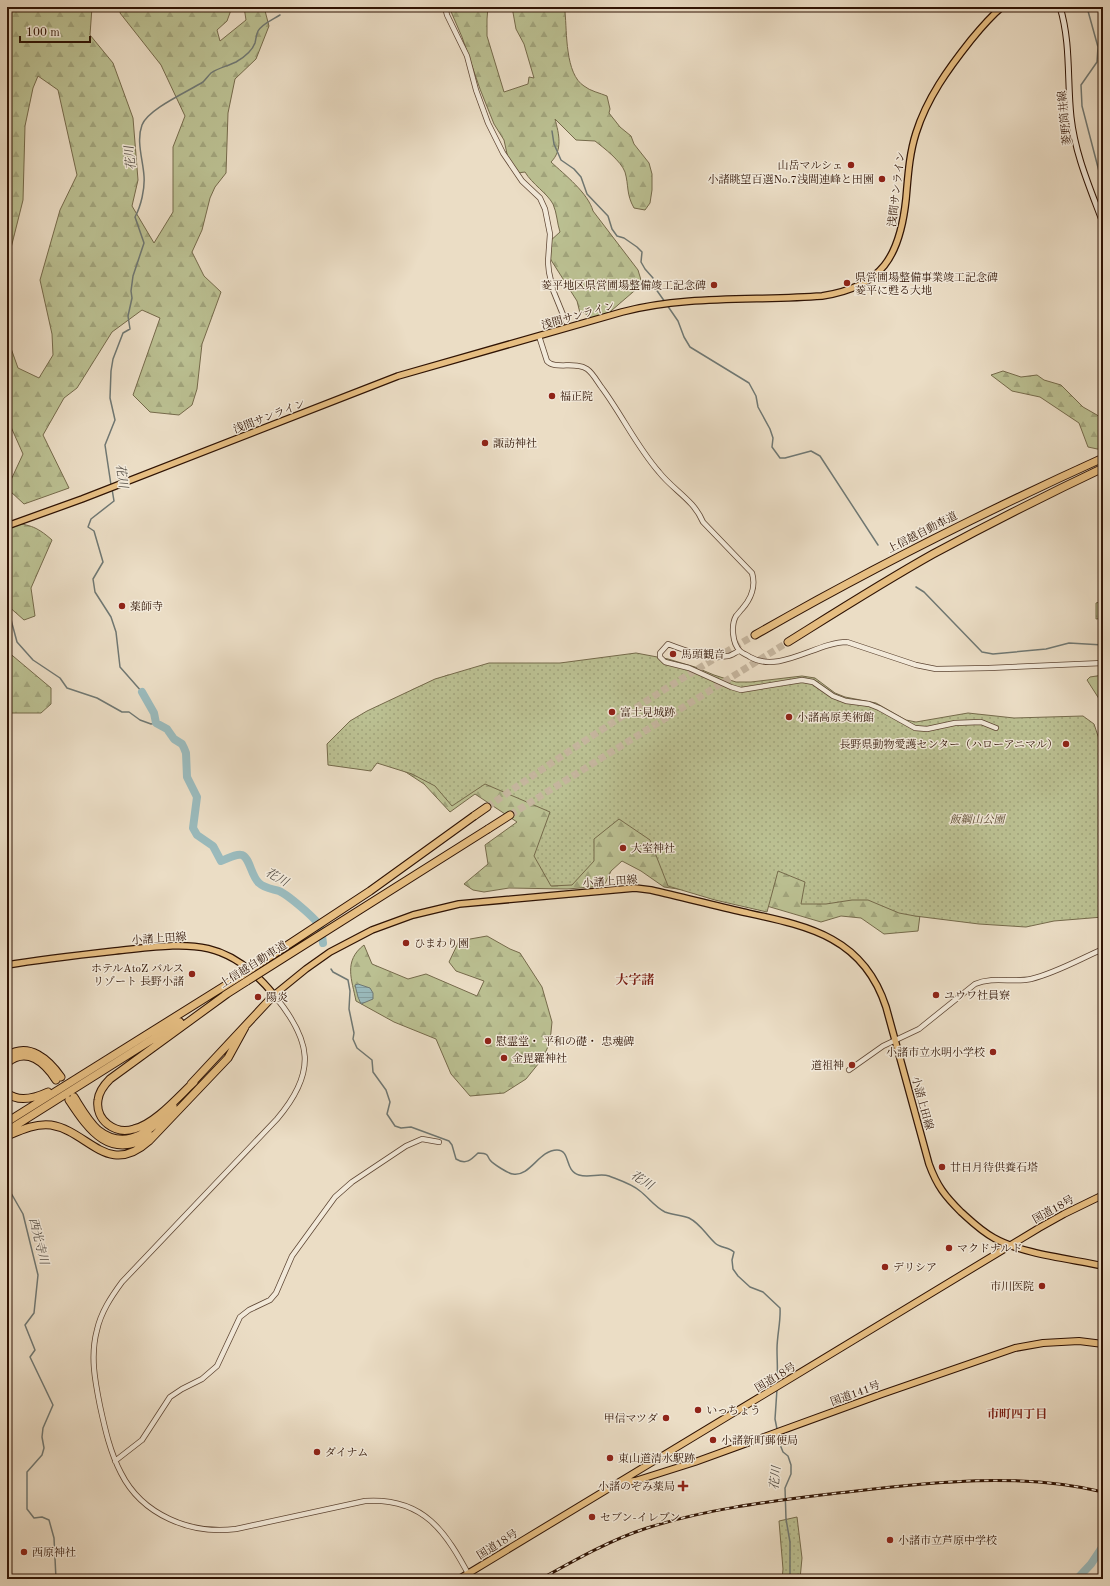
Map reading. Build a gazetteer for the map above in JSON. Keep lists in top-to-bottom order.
{
  "streets": {
    "highway": ["上信越自動車道", "国道18号", "国道141号"],
    "main road": ["菱野筒井線", "浅間サンライン", "小諸上田線"]
  },
  "crossings": [
    ["小諸上田線", "国道18号"],
    ["国道18号", "国道141号"]
  ],
  "districts": ["大字諸", "市町四丁目"],
  "water": ["花川", "西光寺川"],
  "parks": ["飯綱山公園"],
  "places": {
    "other": [
      "山岳マルシェ",
      "小諸眺望百選No.7浅間連峰と田園",
      "県営圃場整備事業竣工記念碑 菱平に甦る大地",
      "菱平地区県営圃場整備竣工記念碑",
      "福正院",
      "諏訪神社",
      "薬師寺",
      "馬頭観音",
      "富士見城跡",
      "小諸高原美術館",
      "長野県動物愛護センター（ハローアニマル）",
      "大室神社",
      "ひまわり園",
      "ホテルAtoZ バルス リゾート 長野小諸",
      "ユウワ社員寮",
      "陽炎",
      "慰霊堂・ 平和の礎・ 忠魂碑",
      "小諸市立水明小学校",
      "金毘羅神社",
      "道祖神",
      "廿日月待供養石塔",
      "マクドナルド",
      "デリシア",
      "市川医院",
      "いっちょう",
      "甲信マツダ",
      "小諸新町郵便局",
      "ダイナム",
      "東山道清水駅跡",
      "セブン-イレブン",
      "小諸市立芦原中学校",
      "西原神社"
    ],
    "health": ["小諸のぞみ薬局"]
  },
  "scale_bar": "100 m"
}
